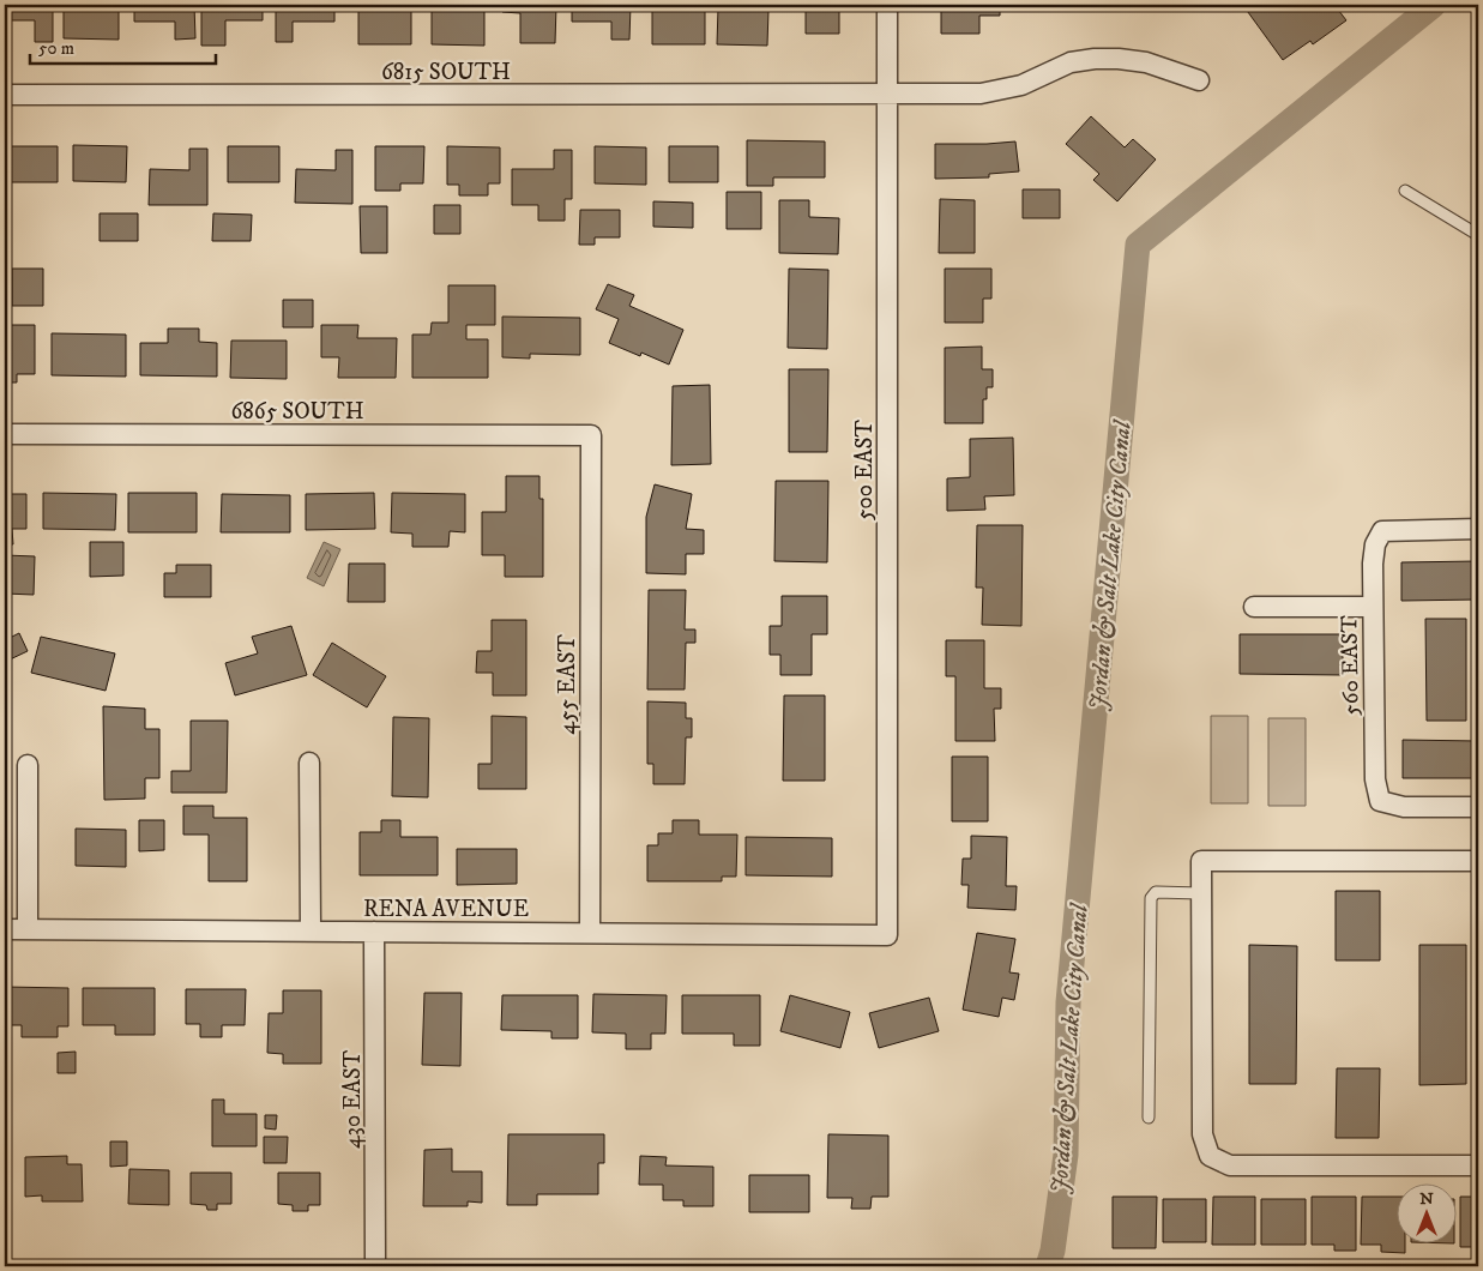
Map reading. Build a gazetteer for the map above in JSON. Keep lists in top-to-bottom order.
{
  "streets": {
    "street": [
      "6815 SOUTH",
      "6865 SOUTH",
      "500 EAST",
      "560 EAST",
      "455 EAST",
      "RENA AVENUE",
      "430 EAST"
    ]
  },
  "crossings": [
    ["6815 SOUTH", "500 EAST"],
    ["6865 SOUTH", "455 EAST"],
    ["500 EAST", "RENA AVENUE"],
    ["455 EAST", "RENA AVENUE"],
    ["RENA AVENUE", "430 EAST"]
  ],
  "water": ["Jordan & Salt Lake City Canal"],
  "scale_bar": "50 m",
  "north": "top"
}
